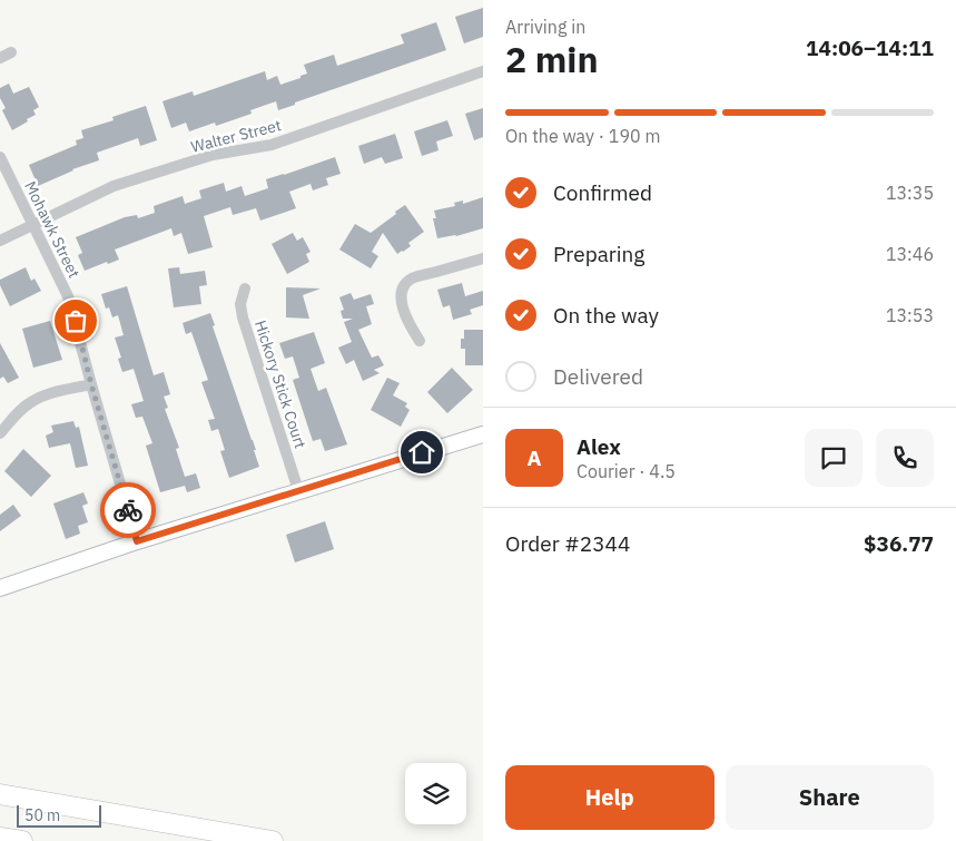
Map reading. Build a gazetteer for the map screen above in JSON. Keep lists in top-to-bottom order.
{
  "streets": {
    "street": ["Walter Street", "Mohawk Street", "Hickory Stick Court"]
  },
  "crossings": [
    ["Walter Street", "Mohawk Street"]
  ],
  "scale_bar": "50 m",
  "page": {
    "heading": ["2 min", "Arriving in", "14:06–14:11"],
    "panel": [
      "Alex",
      "Courier · 4.5",
      "Order #2344",
      "$36.77"
    ],
    "bar": "On the way · 190 m",
    "list": [
      ["Confirmed", "13:35"],
      ["Preparing", "13:46"],
      ["On the way", "13:53"],
      "Delivered"
    ],
    "round": "A",
    "buttons": ["Help", "Share"],
    "scale": "50 m"
  }
}
